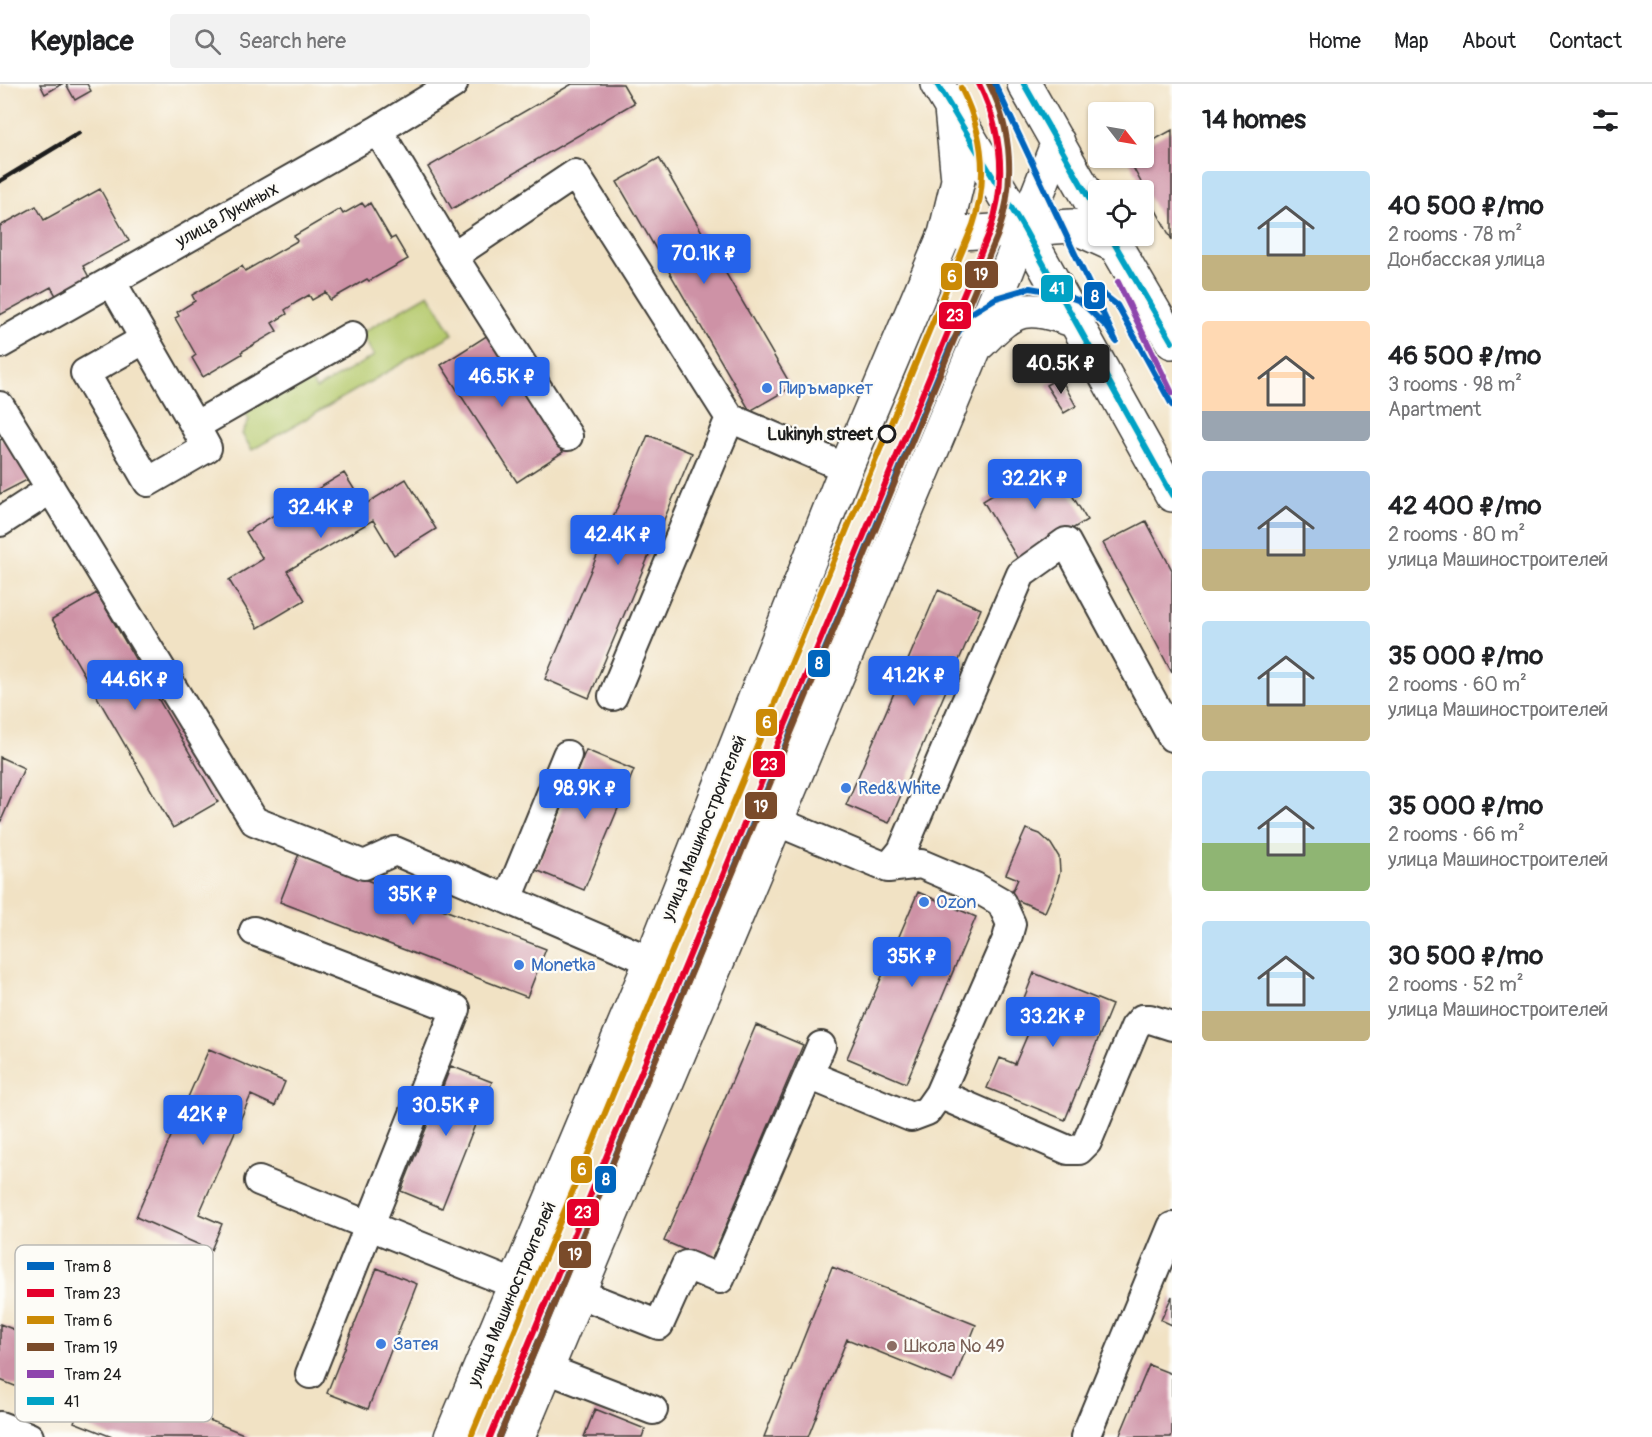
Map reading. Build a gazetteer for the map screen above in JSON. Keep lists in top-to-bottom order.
{
  "streets": {
    "main road": ["улица Машиностроителей"],
    "street": ["улица Лукиных"]
  },
  "places": [
    "Пиръмаркет",
    "Lukinyh street",
    "Red&White",
    "Ozon",
    "Monetka",
    "Затея",
    "Школа № 49"
  ],
  "lines": [
    "tram line 8",
    "tram line 23",
    "tram line 19",
    "transit line 41",
    "tram line 6",
    "tram line 24"
  ],
  "legend": [
    "Tram 8",
    "Tram 23",
    "Tram 6",
    "Tram 19",
    "Tram 24",
    "41"
  ],
  "north": "bottom right",
  "page": {
    "header": "Keyplace",
    "search": "Search here",
    "nav": [
      "Home",
      "Map",
      "About",
      "Contact"
    ],
    "heading": "14 homes",
    "list": [
      {
        "name": "40 500 ₽/mo",
        "note": "2 rooms · 78 m² · Донбасская улица"
      },
      {
        "name": "46 500 ₽/mo",
        "note": "3 rooms · 98 m² · Apartment"
      },
      {
        "name": "42 400 ₽/mo",
        "note": "2 rooms · 80 m² · улица Машиностроителей"
      },
      {
        "name": "35 000 ₽/mo",
        "note": "2 rooms · 60 m² · улица Машиностроителей"
      },
      {
        "name": "35 000 ₽/mo",
        "note": "2 rooms · 66 m² · улица Машиностроителей"
      },
      {
        "name": "30 500 ₽/mo",
        "note": "2 rooms · 52 m² · улица Машиностроителей"
      }
    ],
    "price": [
      "70.1K ₽",
      "40.5K ₽",
      "46.5K ₽",
      "32.2K ₽",
      "32.4K ₽",
      "42.4K ₽",
      "41.2K ₽",
      "44.6K ₽",
      "98.9K ₽",
      "35K ₽",
      "35K ₽",
      "33.2K ₽",
      "30.5K ₽",
      "42K ₽"
    ]
  }
}
